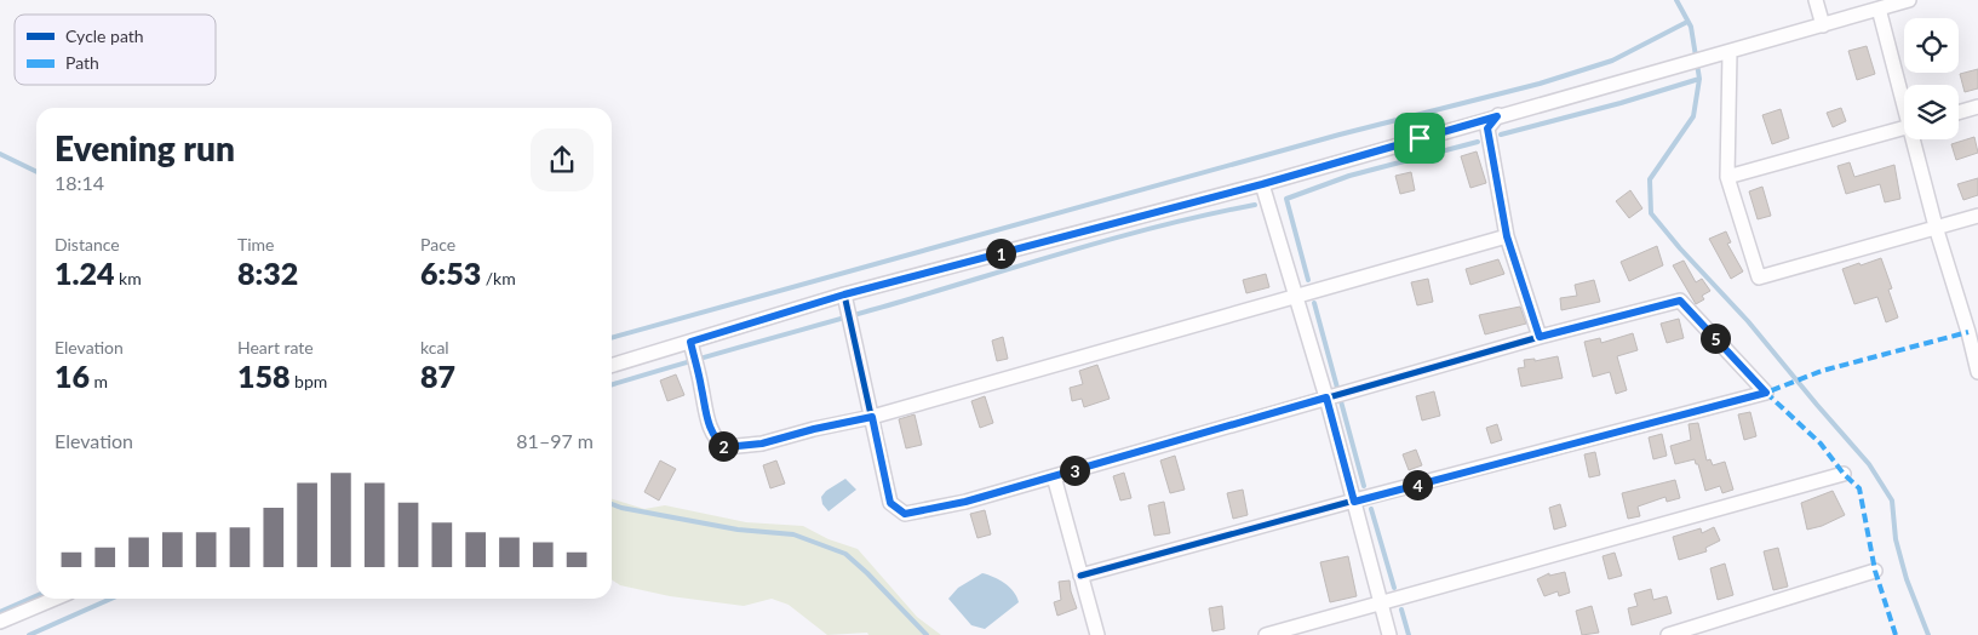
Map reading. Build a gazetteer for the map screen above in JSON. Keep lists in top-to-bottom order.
{
  "legend": ["Cycle path", "Path"],
  "page": {
    "heading": ["Evening run", "18:14"],
    "stats": [
      ["Distance", "1.24 km"],
      ["Time", "8:32"],
      ["Pace", "6:53 /km"],
      ["Elevation", "16 m"],
      ["Heart rate", "158 bpm"],
      ["kcal", "87"]
    ],
    "pins": [
      "1",
      "5",
      "2",
      "3",
      "4"
    ],
    "chart": ["Elevation", "81–97 m"]
  }
}
